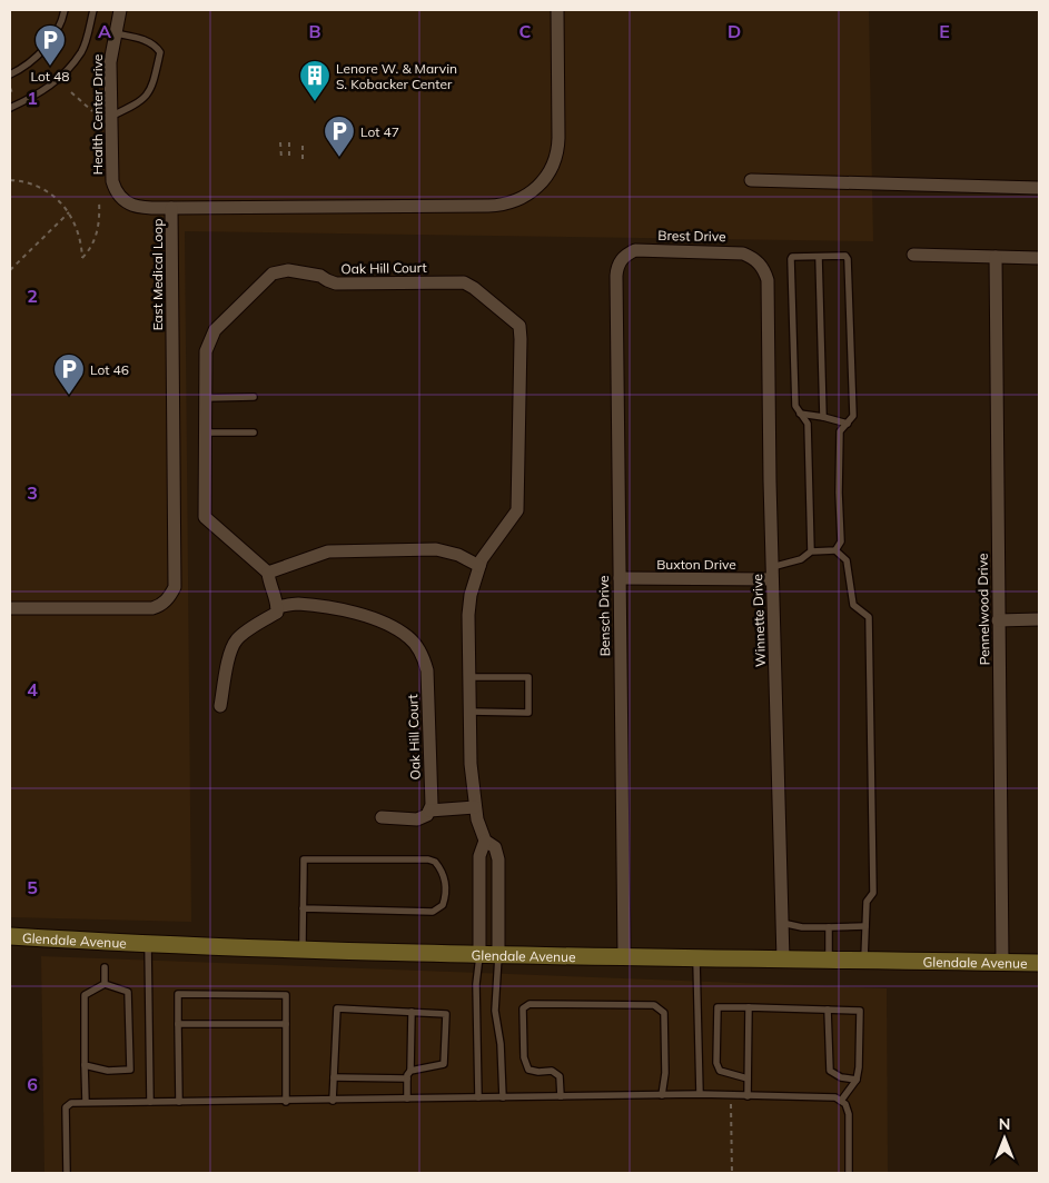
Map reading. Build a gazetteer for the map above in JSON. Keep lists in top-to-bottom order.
{
  "streets": {
    "main road": ["Glendale Avenue"],
    "street": [
      "Health Center Drive",
      "Brest Drive",
      "Oak Hill Court",
      "East Medical Loop",
      "Buxton Drive",
      "Pennelwood Drive",
      "Bensch Drive",
      "Winnette Drive"
    ]
  },
  "crossings": [
    ["Health Center Drive", "East Medical Loop"],
    ["Brest Drive", "Bensch Drive"],
    ["Brest Drive", "Winnette Drive"],
    ["Oak Hill Court", "Glendale Avenue"],
    ["Buxton Drive", "Bensch Drive"],
    ["Buxton Drive", "Winnette Drive"],
    ["Pennelwood Drive", "Glendale Avenue"],
    ["Bensch Drive", "Glendale Avenue"],
    ["Winnette Drive", "Glendale Avenue"]
  ],
  "places": {
    "parking": ["Lot 48", "Lot 47", "Lot 46"],
    "building": ["Lenore W. & Marvin S. Kobacker Center"]
  },
  "north": "top",
  "grid": {
    "columns": [
      "A",
      "B",
      "C",
      "D",
      "E"
    ],
    "rows": [
      "1",
      "2",
      "3",
      "4",
      "5",
      "6"
    ]
  }
}
